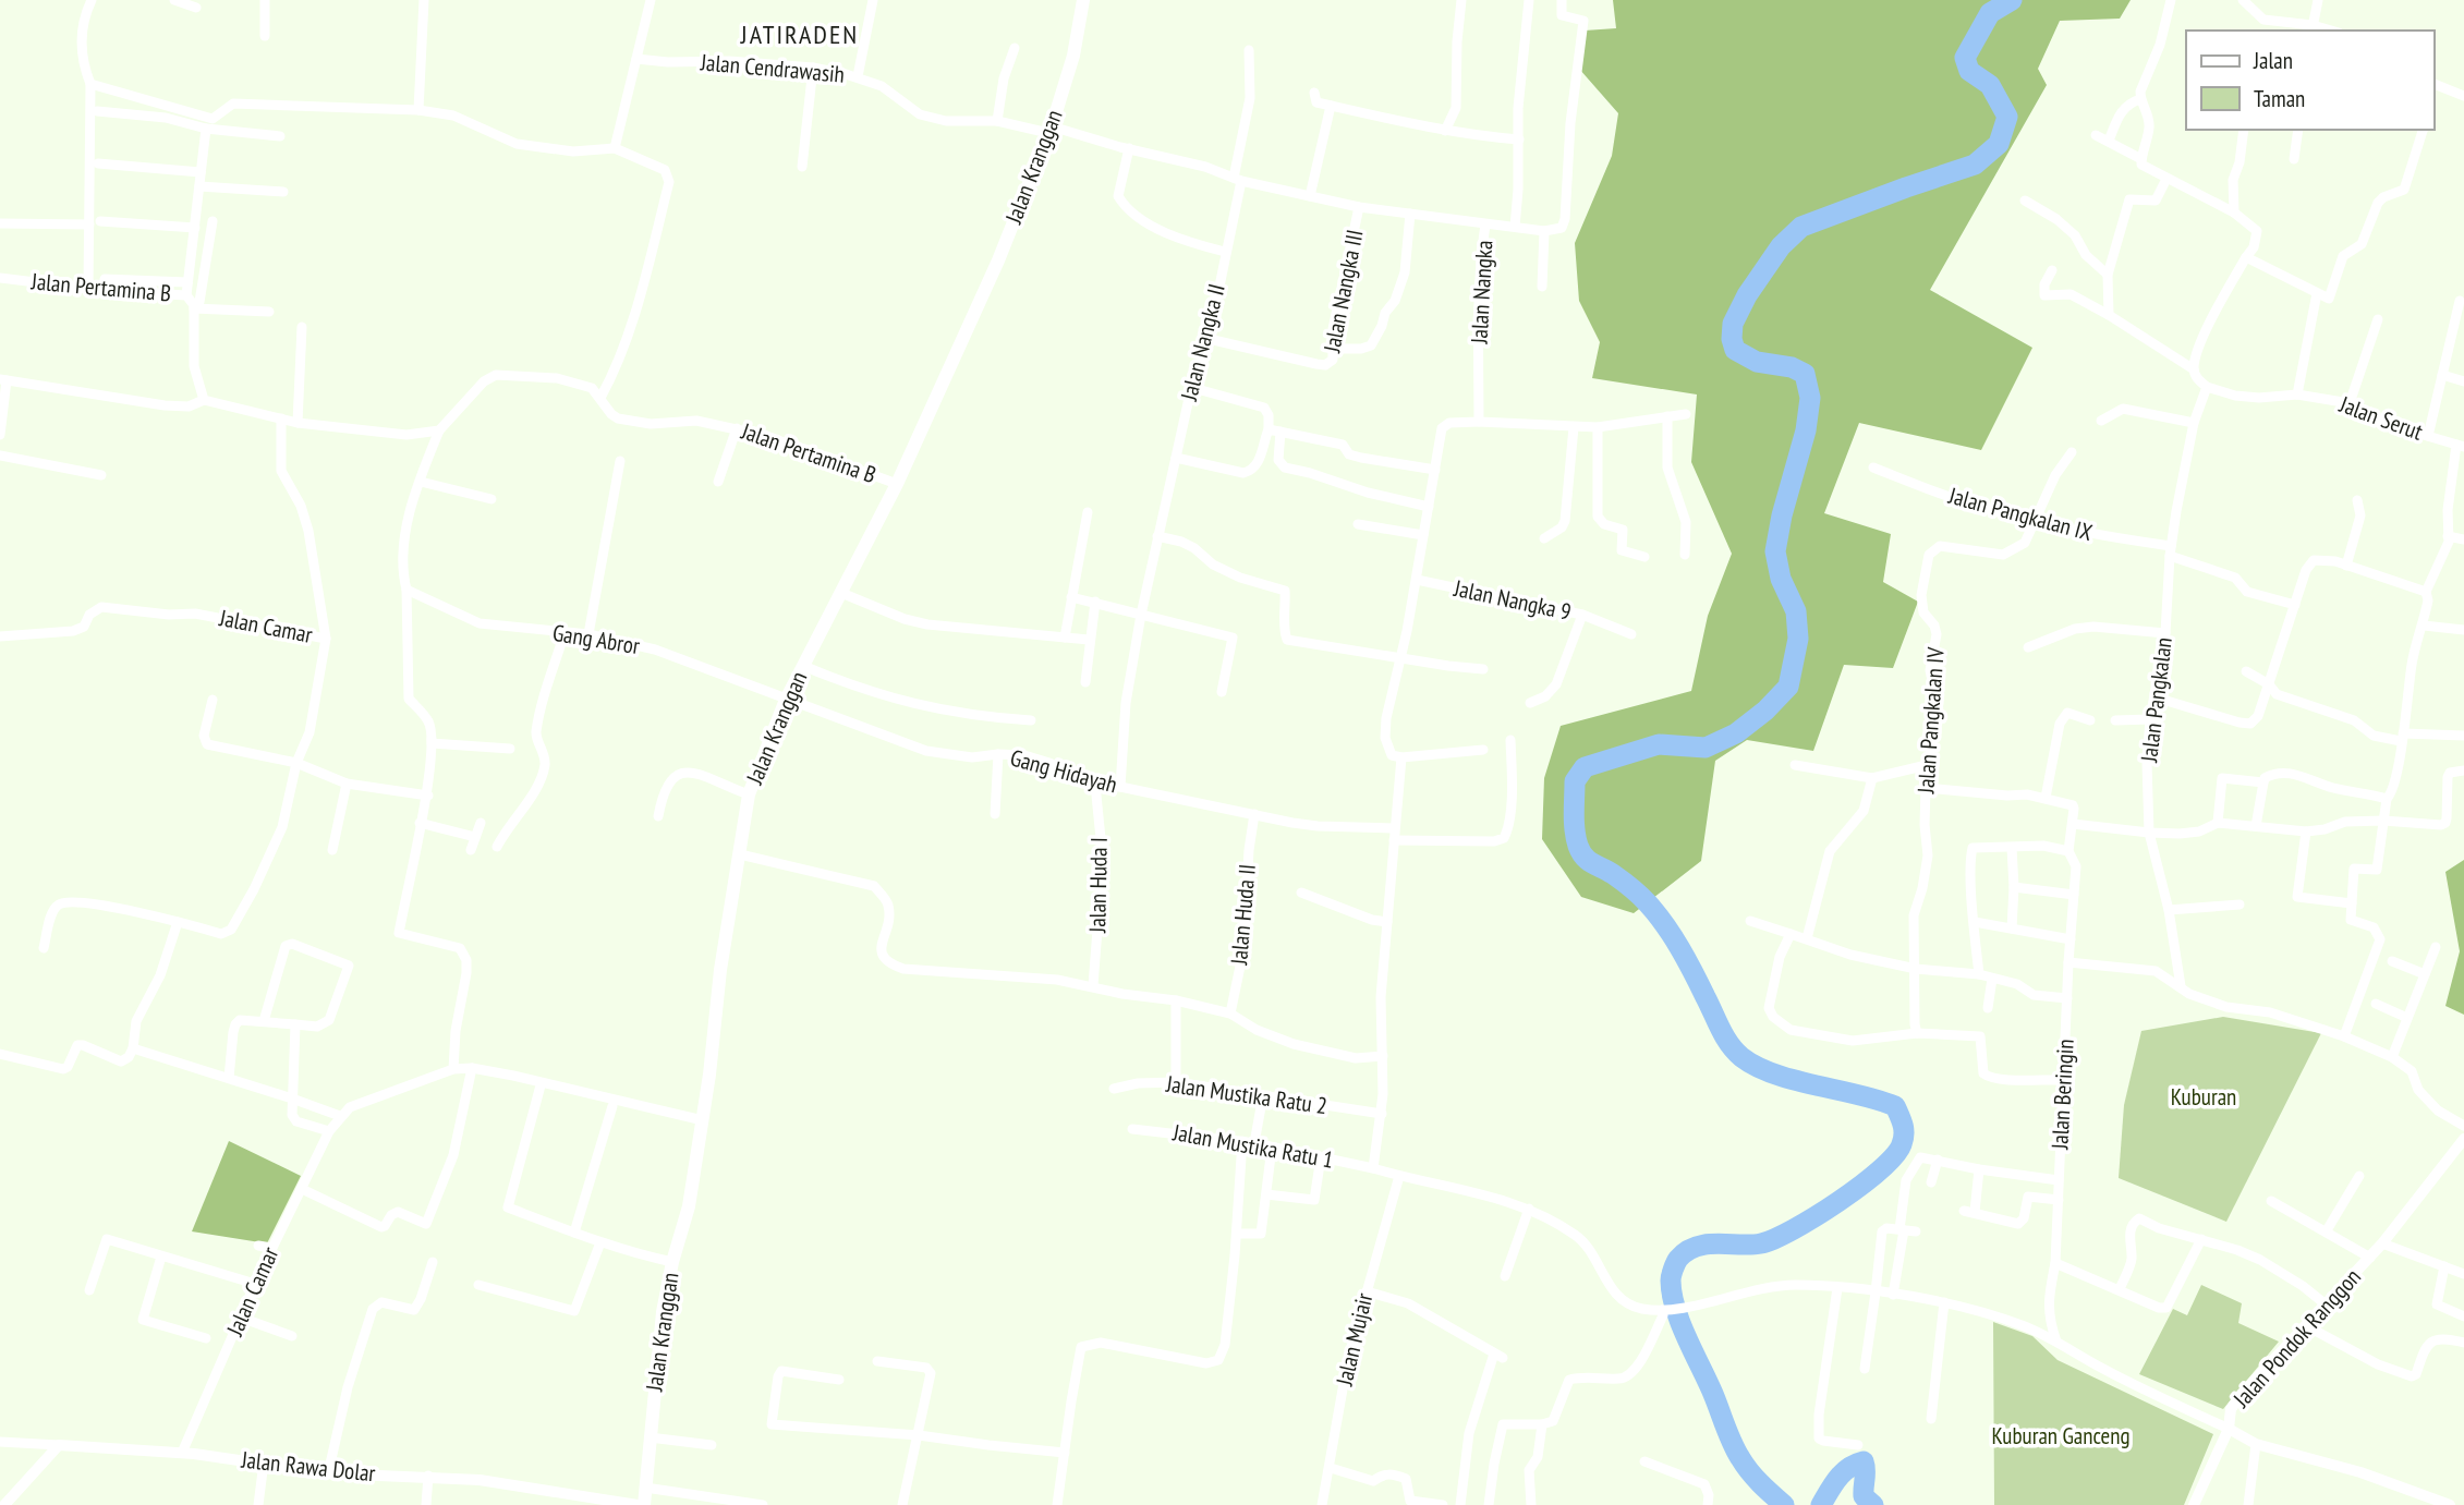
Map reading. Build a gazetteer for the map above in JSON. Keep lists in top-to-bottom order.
{
  "streets": {
    "main road": ["Jalan Kranggan"],
    "street": [
      "Jalan Cendrawasih",
      "Jalan Pertamina B",
      "Jalan Nangka III",
      "Jalan Nangka",
      "Jalan Nangka II",
      "Jalan Serut",
      "Jalan Pangkalan IX",
      "Jalan Nangka 9",
      "Jalan Camar",
      "Gang Abror",
      "Jalan Pangkalan",
      "Jalan Pangkalan IV",
      "Gang Hidayah",
      "Jalan Huda I",
      "Jalan Huda II",
      "Jalan Beringin",
      "Jalan Mustika Ratu 2",
      "Jalan Mustika Ratu 1",
      "Jalan Pondok Ranggon",
      "Jalan Mujair",
      "Jalan Rawa Dolar"
    ]
  },
  "crossings": [
    ["Jalan Cendrawasih", "Jalan Kranggan"],
    ["Jalan Cendrawasih", "Jalan Nangka"],
    ["Jalan Kranggan", "Jalan Pertamina B"],
    ["Jalan Kranggan", "Jalan Nangka"],
    ["Jalan Kranggan", "Jalan Camar"],
    ["Jalan Kranggan", "Gang Abror"],
    ["Jalan Kranggan", "Gang Hidayah"],
    ["Jalan Pertamina B", "Gang Abror"],
    ["Jalan Nangka III", "Jalan Nangka"],
    ["Jalan Nangka III", "Jalan Nangka II"],
    ["Jalan Nangka", "Jalan Nangka II"],
    ["Jalan Nangka II", "Gang Hidayah"],
    ["Jalan Serut", "Jalan Pangkalan"],
    ["Jalan Pangkalan IX", "Jalan Pangkalan"],
    ["Jalan Pangkalan IX", "Jalan Pangkalan IV"],
    ["Jalan Camar", "Jalan Rawa Dolar"],
    ["Gang Abror", "Gang Hidayah"],
    ["Gang Hidayah", "Jalan Huda I"],
    ["Gang Hidayah", "Jalan Huda II"],
    ["Jalan Mustika Ratu 1", "Jalan Mujair"]
  ],
  "districts": ["JATIRADEN"],
  "parks": ["Kuburan", "Kuburan Ganceng"],
  "legend": ["Jalan", "Taman"]
}
